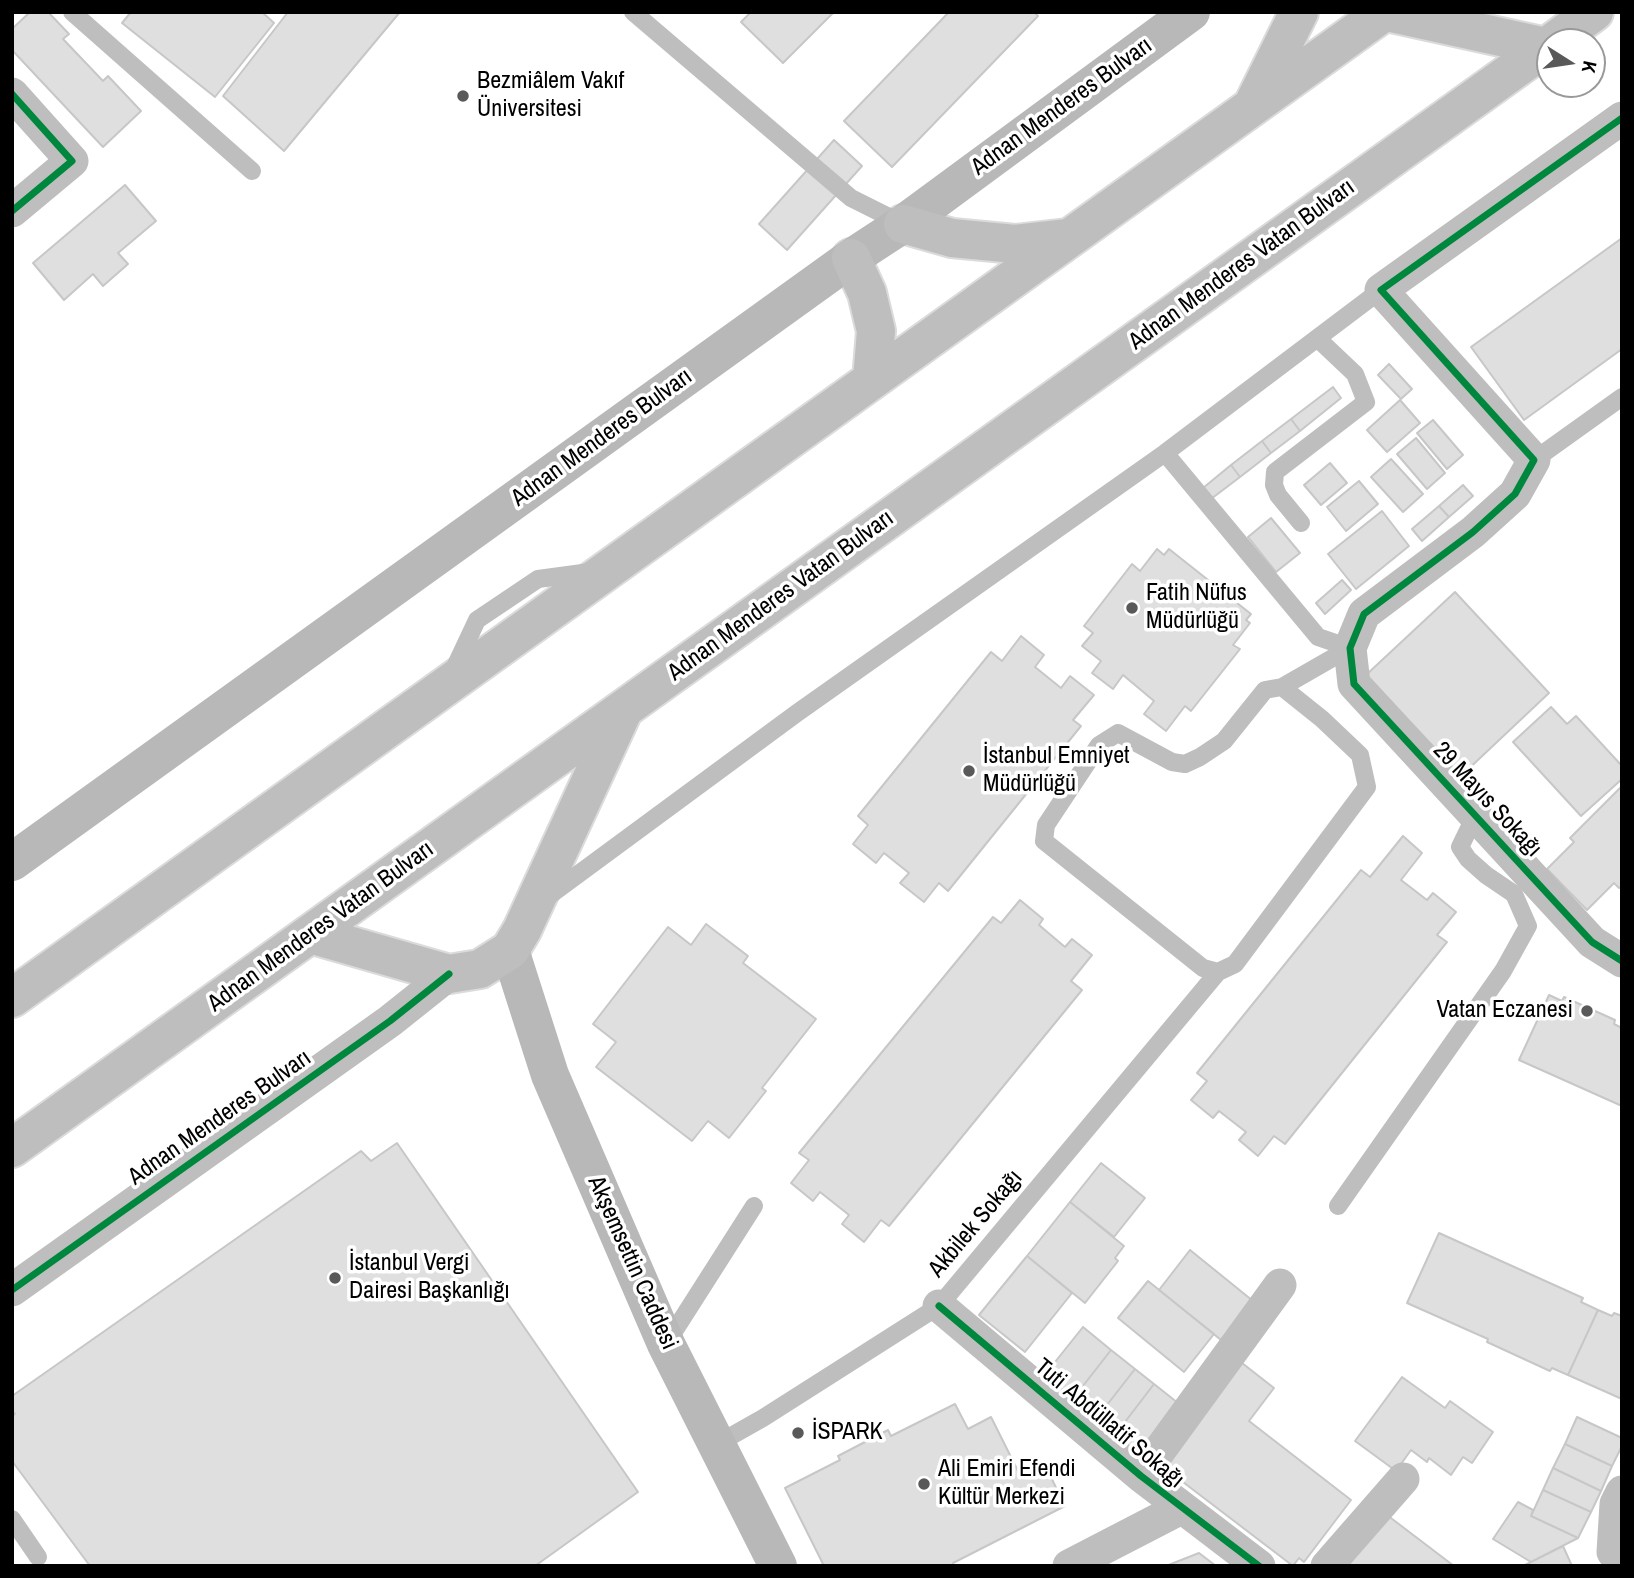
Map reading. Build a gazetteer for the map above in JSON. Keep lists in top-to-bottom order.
{
  "streets": {
    "main road": ["Adnan Menderes Bulvarı", "Adnan Menderes Vatan Bulvarı", "Akşemsettin Caddesi"],
    "street": ["29 Mayıs Sokağı", "Tuti Abdüllatif Sokağı"],
    "lane": ["Akbilek Sokağı"]
  },
  "crossings": [
    ["Akbilek Sokağı", "Akşemsettin Caddesi"],
    ["Akbilek Sokağı", "Tuti Abdüllatif Sokağı"]
  ],
  "places": [
    "Bezmiâlem Vakıf Üniversitesi",
    "Fatih Nüfus Müdürlüğü",
    "İstanbul Emniyet Müdürlüğü",
    "Vatan Eczanesi",
    "İstanbul Vergi Dairesi Başkanlığı",
    "İSPARK",
    "Ali Emiri Efendi Kültür Merkezi"
  ],
  "north": "right"
}
